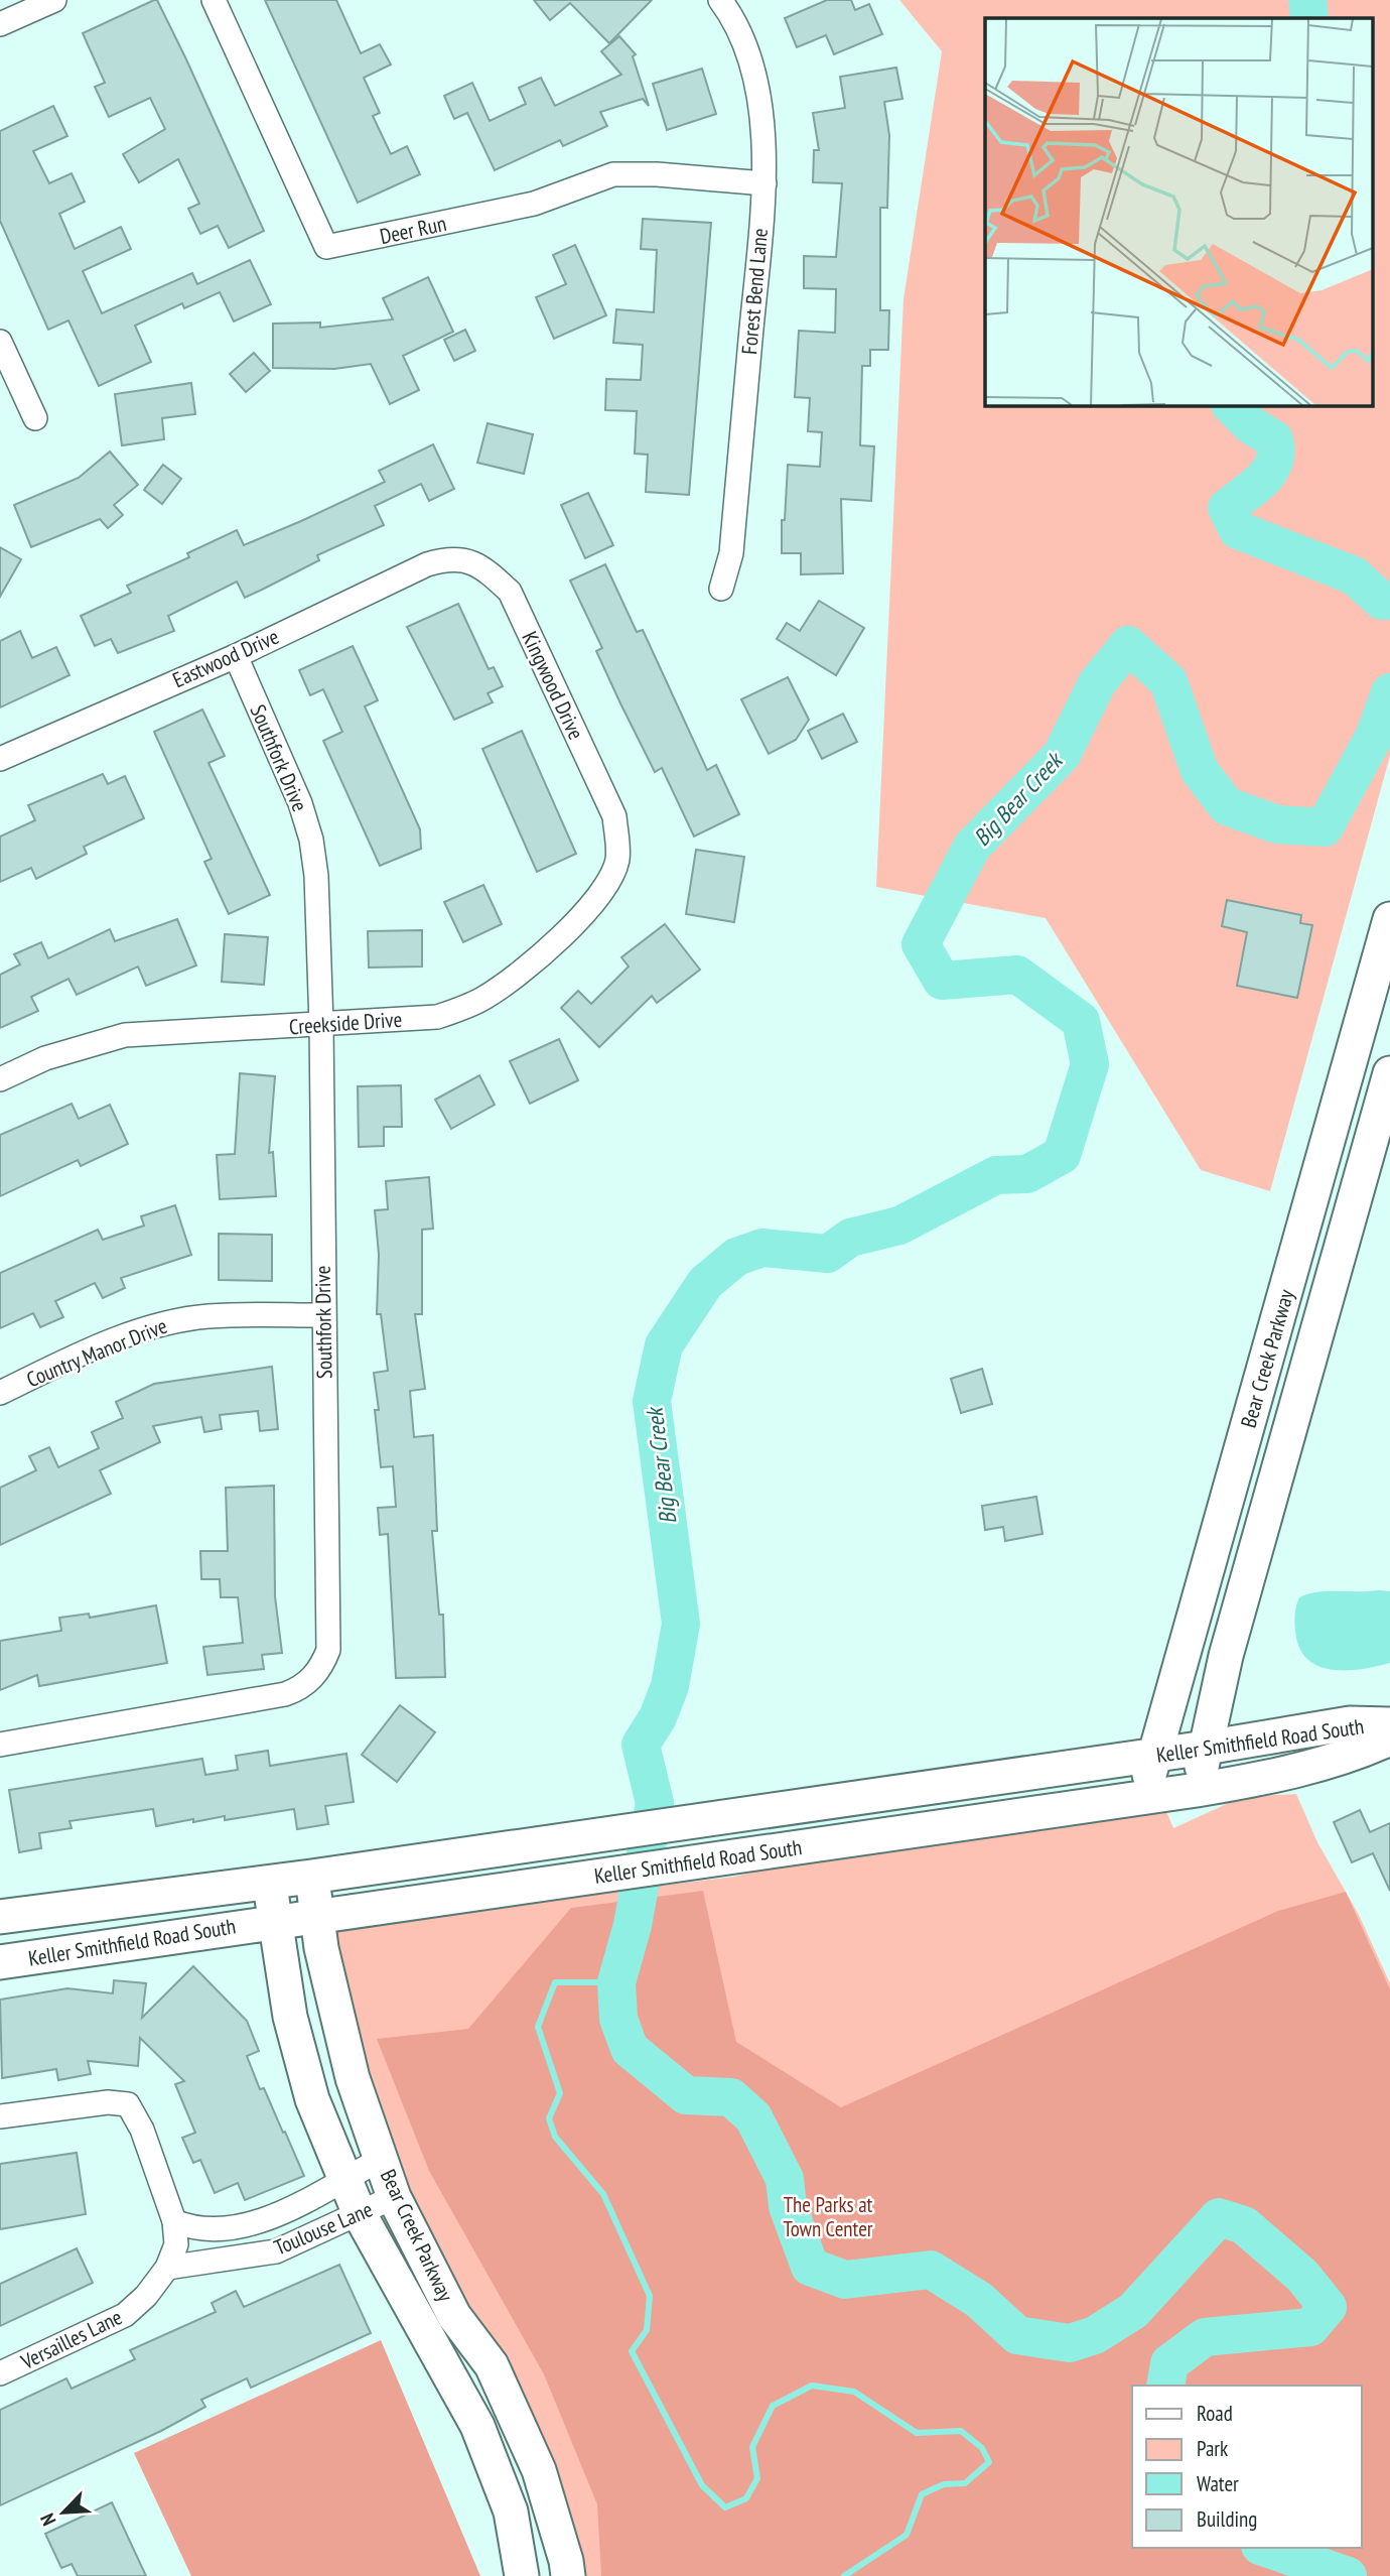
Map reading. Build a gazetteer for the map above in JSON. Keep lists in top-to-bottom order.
{
  "streets": {
    "main road": ["Bear Creek Parkway", "Keller Smithfield Road South"],
    "street": [
      "Deer Run",
      "Forest Bend Lane",
      "Eastwood Drive",
      "Kingwood Drive",
      "Southfork Drive",
      "Creekside Drive",
      "Country Manor Drive",
      "Toulouse Lane",
      "Versailles Lane"
    ]
  },
  "crossings": [
    ["Deer Run", "Forest Bend Lane"],
    ["Eastwood Drive", "Kingwood Drive"],
    ["Eastwood Drive", "Southfork Drive"],
    ["Kingwood Drive", "Creekside Drive"],
    ["Southfork Drive", "Creekside Drive"],
    ["Southfork Drive", "Country Manor Drive"],
    ["Bear Creek Parkway", "Keller Smithfield Road South"],
    ["Bear Creek Parkway", "Toulouse Lane"],
    ["Toulouse Lane", "Versailles Lane"]
  ],
  "water": ["Big Bear Creek"],
  "parks": ["The Parks at Town Center"],
  "legend": [
    "Road",
    "Park",
    "Water",
    "Building"
  ],
  "north": "bottom left"
}
